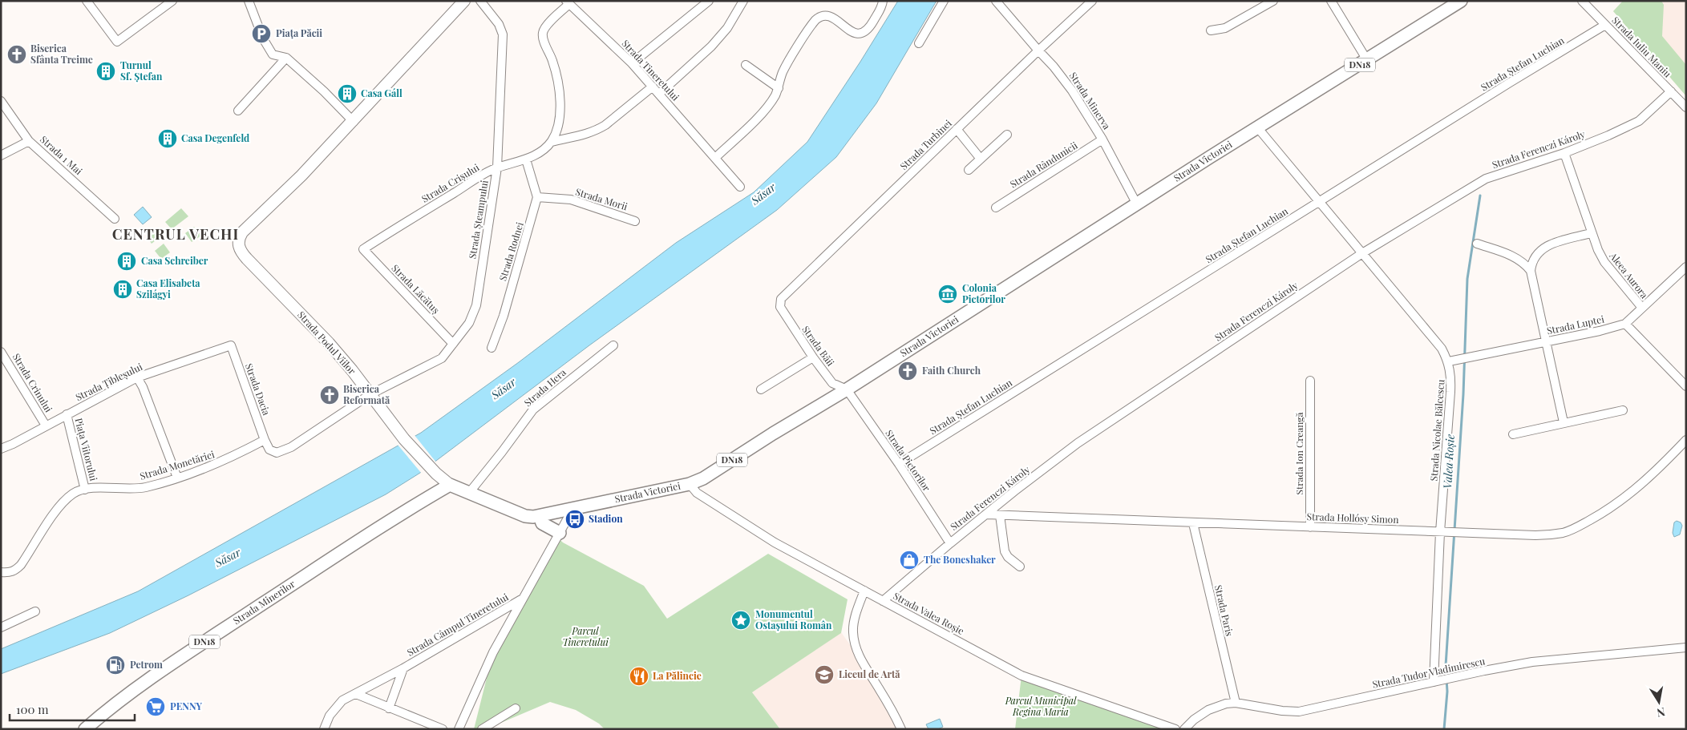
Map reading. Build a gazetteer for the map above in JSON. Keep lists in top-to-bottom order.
{
  "streets": {
    "main road": [
      "DN18",
      "Strada Victoriei",
      "Strada Podul Viilor",
      "Strada Minerilor"
    ],
    "street": [
      "Strada Iuliu Maniu",
      "Strada Ștefan Luchian",
      "Strada Tineretului",
      "Strada Minerva",
      "Strada Turbinei",
      "Strada Ferenczi Károly",
      "Strada 1 Mai",
      "Strada Rândunicii",
      "Strada Crișului",
      "Strada Morii",
      "Strada Șteampului",
      "Strada Rodnei",
      "Aleea Aurora",
      "Strada Lăcătuș",
      "Strada Luptei",
      "Strada Băii",
      "Strada Țibleșului",
      "Strada Crinului",
      "Strada Hera",
      "Strada Dacia",
      "Strada Nicolae Bălcescu",
      "Piața Viitorului",
      "Strada Ion Creangă",
      "Strada Pictorilor",
      "Strada Monetăriei",
      "Strada Hollósy Simon",
      "Strada Paris",
      "Strada Valea Roșie",
      "Strada Câmpul Tineretului",
      "Strada Tudor Vladimirescu"
    ]
  },
  "crossings": [
    ["Strada Iuliu Maniu", "Strada Ștefan Luchian"],
    ["Strada Iuliu Maniu", "Strada Ferenczi Károly"],
    ["Strada Ștefan Luchian", "Strada Nicolae Bălcescu"],
    ["Strada Ștefan Luchian", "Strada Pictorilor"],
    ["Strada Minerva", "Strada Turbinei"],
    ["Strada Minerva", "Strada Victoriei"],
    ["Strada Minerva", "Strada Rândunicii"],
    ["Strada Turbinei", "Strada Băii"],
    ["Strada Ferenczi Károly", "Aleea Aurora"],
    ["Strada Ferenczi Károly", "Strada Nicolae Bălcescu"],
    ["Strada Ferenczi Károly", "Strada Pictorilor"],
    ["Strada Ferenczi Károly", "Strada Hollósy Simon"],
    ["Strada Ferenczi Károly", "Strada Valea Roșie"],
    ["Strada Victoriei", "Strada Podul Viilor"],
    ["Strada Victoriei", "Strada Băii"],
    ["Strada Victoriei", "Strada Hera"],
    ["Strada Victoriei", "Strada Nicolae Bălcescu"],
    ["Strada Victoriei", "Strada Pictorilor"],
    ["Strada Victoriei", "Strada Minerilor"],
    ["Strada Victoriei", "Strada Valea Roșie"],
    ["Strada Victoriei", "Strada Câmpul Tineretului"],
    ["Strada Crișului", "Strada Șteampului"],
    ["Strada Crișului", "Strada Lăcătuș"],
    ["Strada Morii", "Strada Rodnei"],
    ["Strada Șteampului", "Strada Lăcătuș"],
    ["Strada Șteampului", "Strada Podul Viilor"],
    ["Aleea Aurora", "Strada Luptei"],
    ["Strada Luptei", "Strada Nicolae Bălcescu"],
    ["Strada Podul Viilor", "Strada Minerilor"],
    ["Strada Băii", "Strada Pictorilor"],
    ["Strada Țibleșului", "Strada Crinului"],
    ["Strada Țibleșului", "Strada Dacia"],
    ["Strada Țibleșului", "Piața Viitorului"],
    ["Strada Dacia", "Strada Monetăriei"],
    ["Strada Nicolae Bălcescu", "Strada Hollósy Simon"],
    ["Strada Nicolae Bălcescu", "Strada Tudor Vladimirescu"],
    ["Piața Viitorului", "Strada Monetăriei"],
    ["Strada Ion Creangă", "Strada Hollósy Simon"],
    ["Strada Hollósy Simon", "Strada Paris"],
    ["Strada Paris", "Strada Tudor Vladimirescu"]
  ],
  "districts": ["CENTRUL VECHI"],
  "water": ["Săsar", "Valea Roșie"],
  "parks": ["Parcul Tineretului", "Parcul Municipal Regina Maria"],
  "places": {
    "parking": ["Piața Păcii"],
    "church": ["Biserica Sfânta Treime", "Faith Church", "Biserica Reformată"],
    "building": [
      "Turnul Sf. Ștefan",
      "Casa Gáll",
      "Casa Degenfeld",
      "Casa Schreiber",
      "Casa Elisabeta Szilágyi"
    ],
    "museum": ["Colonia Pictorilor"],
    "bus stop": ["Stadion"],
    "shop": ["The Boneshaker"],
    "place": ["Monumentul Ostașului Român"],
    "fuel station": ["Petrom"],
    "school or university": ["Liceul de Artă"],
    "restaurant": ["La Pălincie"],
    "supermarket": ["PENNY"]
  },
  "scale_bar": "100 m",
  "north": "bottom"
}
